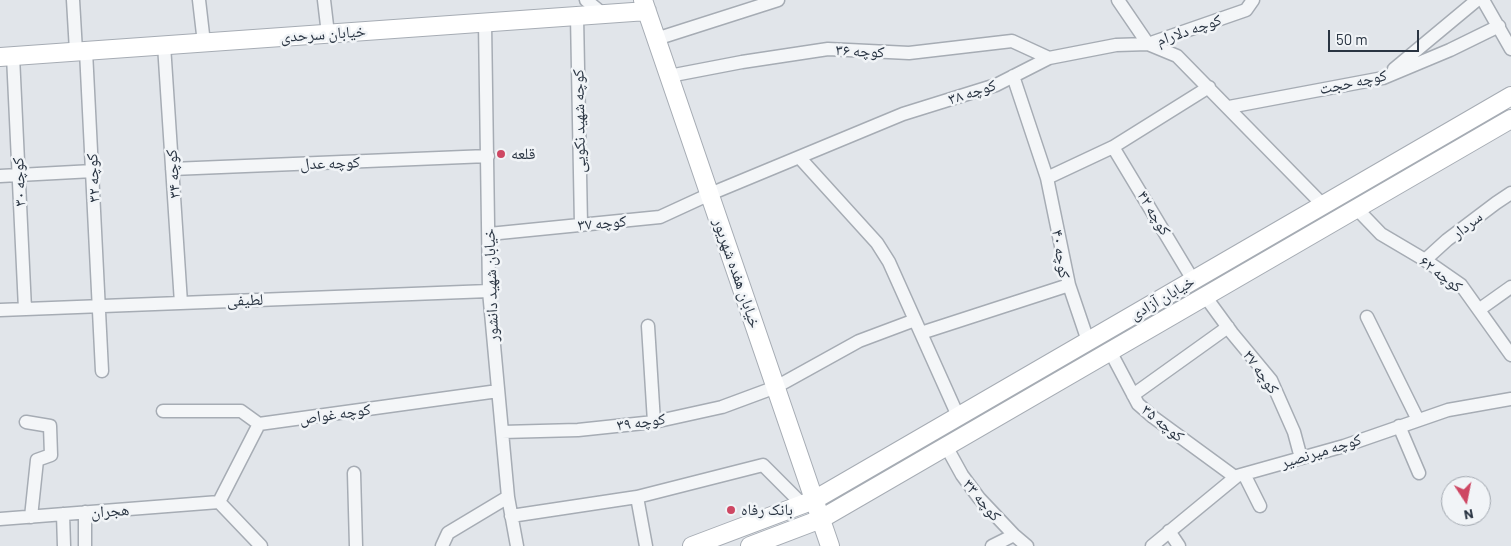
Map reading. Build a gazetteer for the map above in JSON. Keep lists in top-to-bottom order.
{
  "streets": {
    "street": [
      "کوچه دلارام",
      "خیابان سرحدی",
      "کوچه ۳۶",
      "کوچه حجت",
      "کوچه ۳۸",
      "کوچه شهید نکویی",
      "کوچه عدل",
      "کوچه ۳۴",
      "کوچه ۳۲",
      "کوچه ۳۰",
      "کوچه ۴۲",
      "کوچه ۳۷",
      "سردار",
      "کوچه ۴۰",
      "خیابان هفده شهریور",
      "کوچه ۶۲",
      "خیابان شهید دانشور",
      "خیابان آزادی",
      "لطیفی",
      "کوچه غواص",
      "کوچه ۳۹",
      "کوچه ۳۵",
      "کوچه میرنصیر",
      "کوچه ۳۳",
      "هجران"
    ]
  },
  "crossings": [
    ["کوچه دلارام", "کوچه ۳۸"],
    ["خیابان سرحدی", "کوچه شهید نکویی"],
    ["خیابان سرحدی", "کوچه ۳۴"],
    ["خیابان سرحدی", "کوچه ۳۲"],
    ["خیابان سرحدی", "کوچه ۳۰"],
    ["خیابان سرحدی", "خیابان هفده شهریور"],
    ["خیابان سرحدی", "خیابان شهید دانشور"],
    ["کوچه ۳۶", "کوچه ۳۸"],
    ["کوچه ۳۶", "خیابان هفده شهریور"],
    ["کوچه ۳۸", "کوچه ۳۷"],
    ["کوچه ۳۸", "کوچه ۴۰"],
    ["کوچه ۳۸", "خیابان هفده شهریور"],
    ["کوچه شهید نکویی", "کوچه ۳۷"],
    ["کوچه عدل", "کوچه ۳۴"],
    ["کوچه عدل", "خیابان شهید دانشور"],
    ["کوچه ۳۴", "لطیفی"],
    ["کوچه ۳۲", "لطیفی"],
    ["کوچه ۳۰", "لطیفی"],
    ["کوچه ۴۲", "خیابان آزادی"],
    ["کوچه ۳۷", "خیابان هفده شهریور"],
    ["کوچه ۳۷", "خیابان شهید دانشور"],
    ["کوچه ۳۷", "خیابان آزادی"],
    ["کوچه ۳۷", "کوچه میرنصیر"],
    ["سردار", "کوچه ۶۲"],
    ["خیابان هفده شهریور", "خیابان آزادی"],
    ["خیابان هفده شهریور", "کوچه ۳۹"],
    ["کوچه ۶۲", "خیابان آزادی"],
    ["خیابان شهید دانشور", "لطیفی"],
    ["خیابان شهید دانشور", "کوچه غواص"],
    ["خیابان شهید دانشور", "کوچه ۳۹"],
    ["خیابان آزادی", "کوچه ۳۵"],
    ["خیابان آزادی", "کوچه ۳۳"],
    ["کوچه ۳۵", "کوچه میرنصیر"]
  ],
  "places": ["قلعه", "بانک رفاه"],
  "scale_bar": "50 m",
  "north": "bottom"
}
